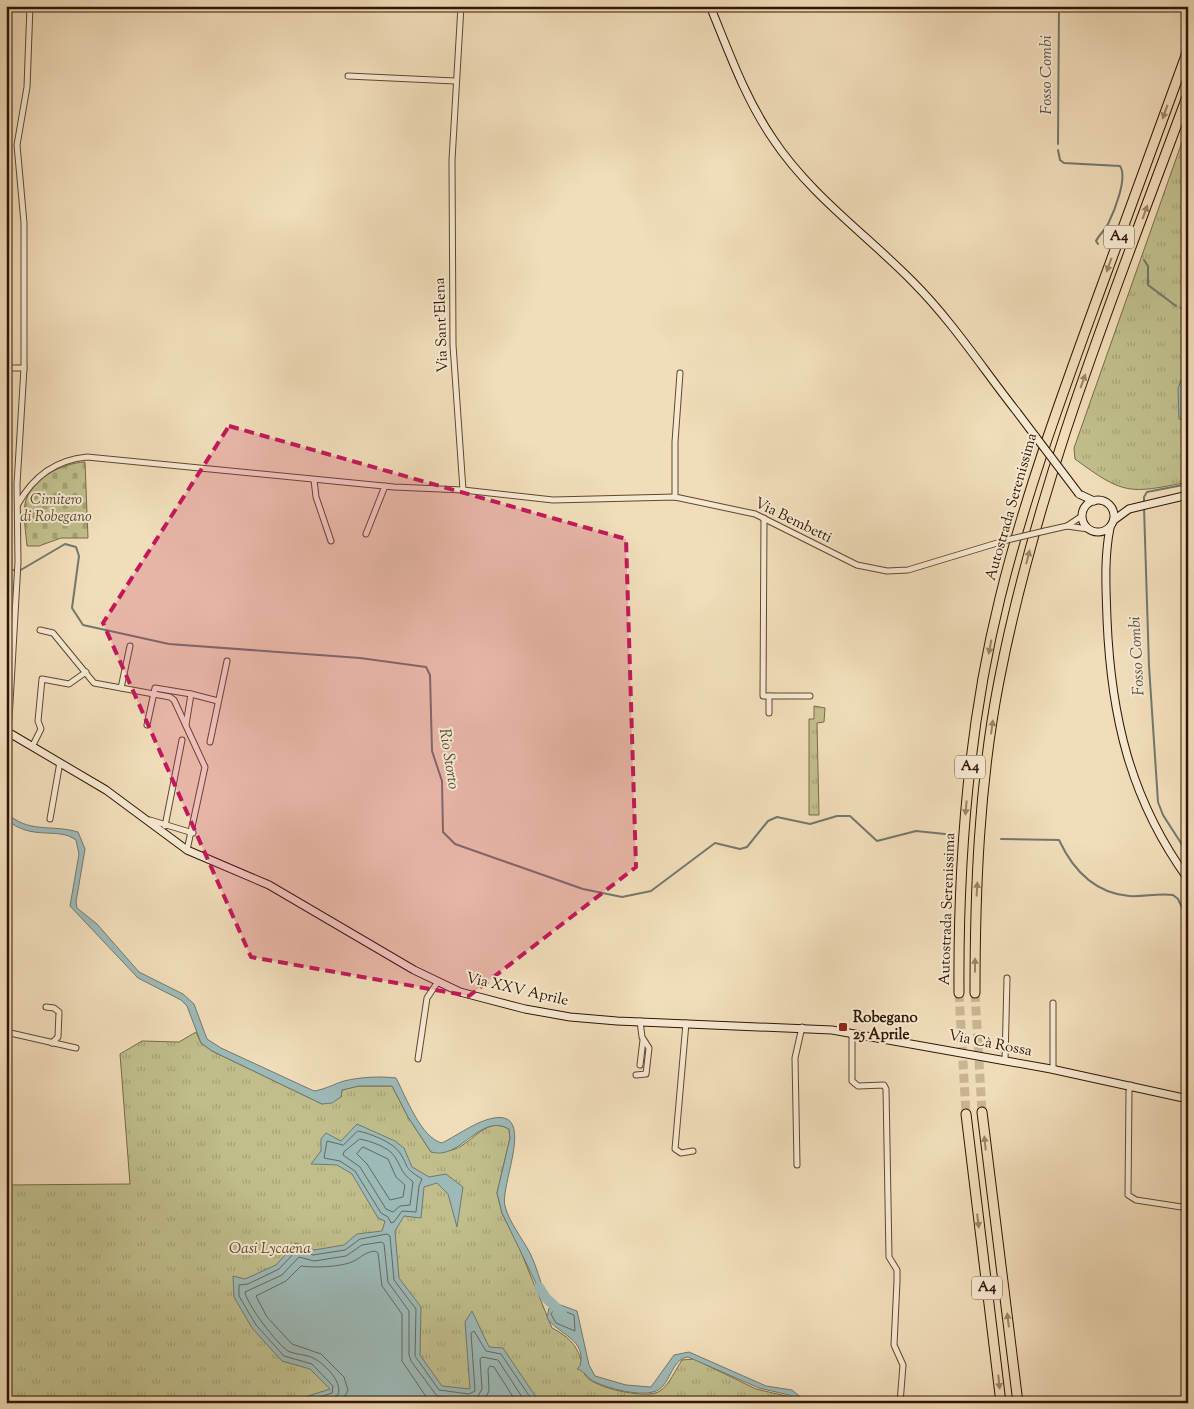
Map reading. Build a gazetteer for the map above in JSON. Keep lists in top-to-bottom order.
{
  "streets": {
    "highway": ["A4", "Autostrada Serenissima"],
    "main road": ["Via XXV Aprile", "Via Cà Rossa"],
    "street": ["Via Sant'Elena", "Via Bembetti"]
  },
  "crossings": [
    ["Via Sant'Elena", "Via Bembetti"],
    ["Via XXV Aprile", "Via Cà Rossa"]
  ],
  "water": ["Fosso Combi", "Rio Storto"],
  "parks": ["Cimitero di Robegano", "Oasi Lycaena"],
  "places": {
    "transit": ["Robegano 25 Aprile"]
  }
}
